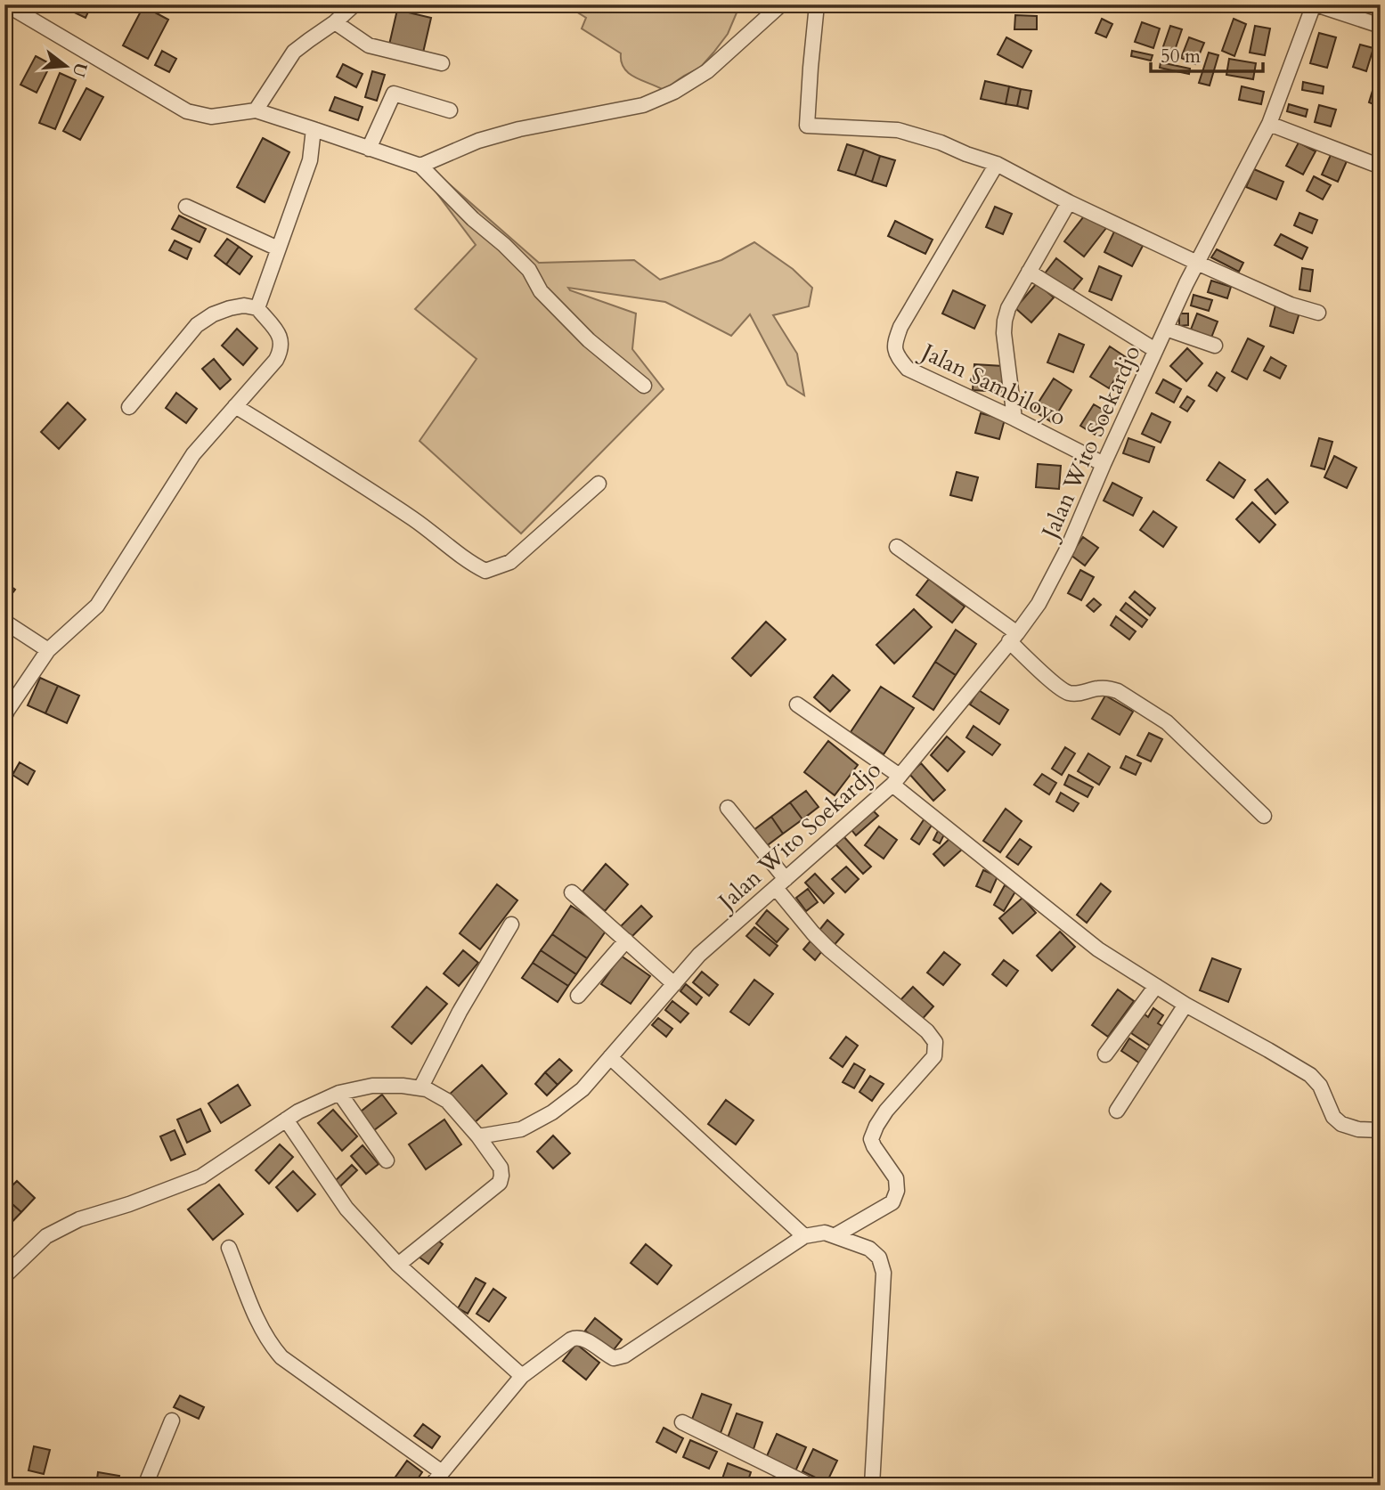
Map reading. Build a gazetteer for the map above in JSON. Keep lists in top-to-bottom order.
{
  "streets": {
    "street": ["Jalan Sambiloyo", "Jalan Wito Soekardjo"]
  },
  "crossings": [
    ["Jalan Sambiloyo", "Jalan Wito Soekardjo"]
  ],
  "scale_bar": "50 m",
  "north": "right"
}
